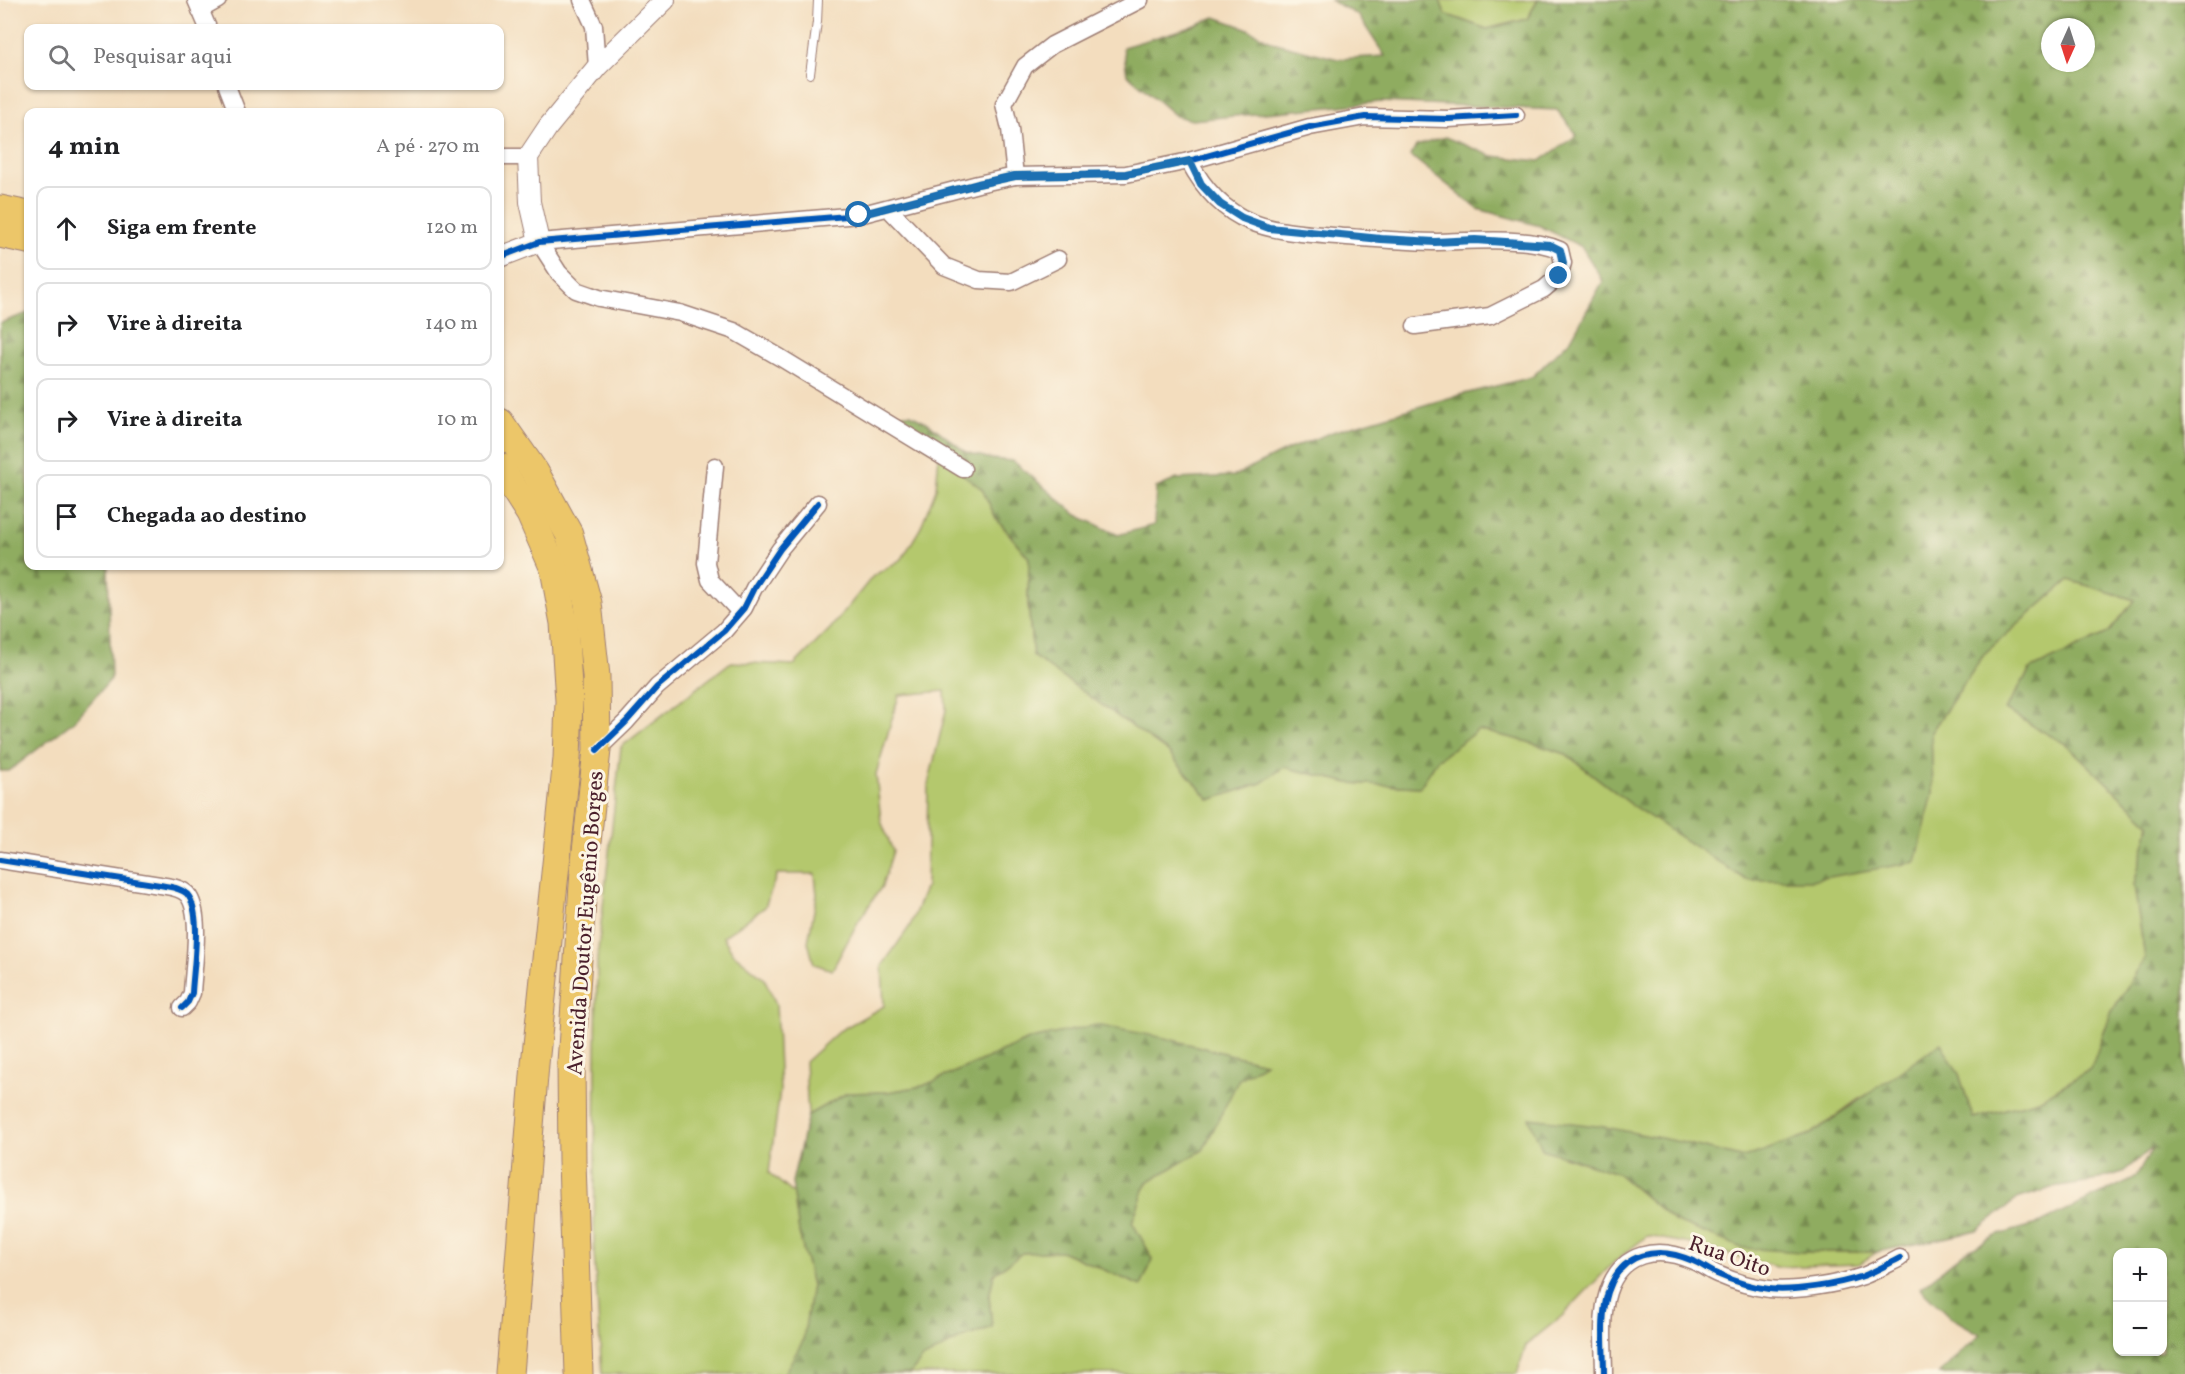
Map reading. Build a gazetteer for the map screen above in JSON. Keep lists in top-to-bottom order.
{
  "streets": {
    "highway": ["Avenida Doutor Eugênio Borges"],
    "street": ["Rua Oito"]
  },
  "north": "bottom",
  "page": {
    "search": "Pesquisar aqui",
    "heading": ["4 min", "A pé · 270 m"],
    "list": [
      ["Siga em frente", "120 m"],
      ["Vire à direita", "140 m"],
      ["Vire à direita", "10 m"],
      "Chegada ao destino"
    ],
    "map_buttons": ["+", "−"]
  }
}
